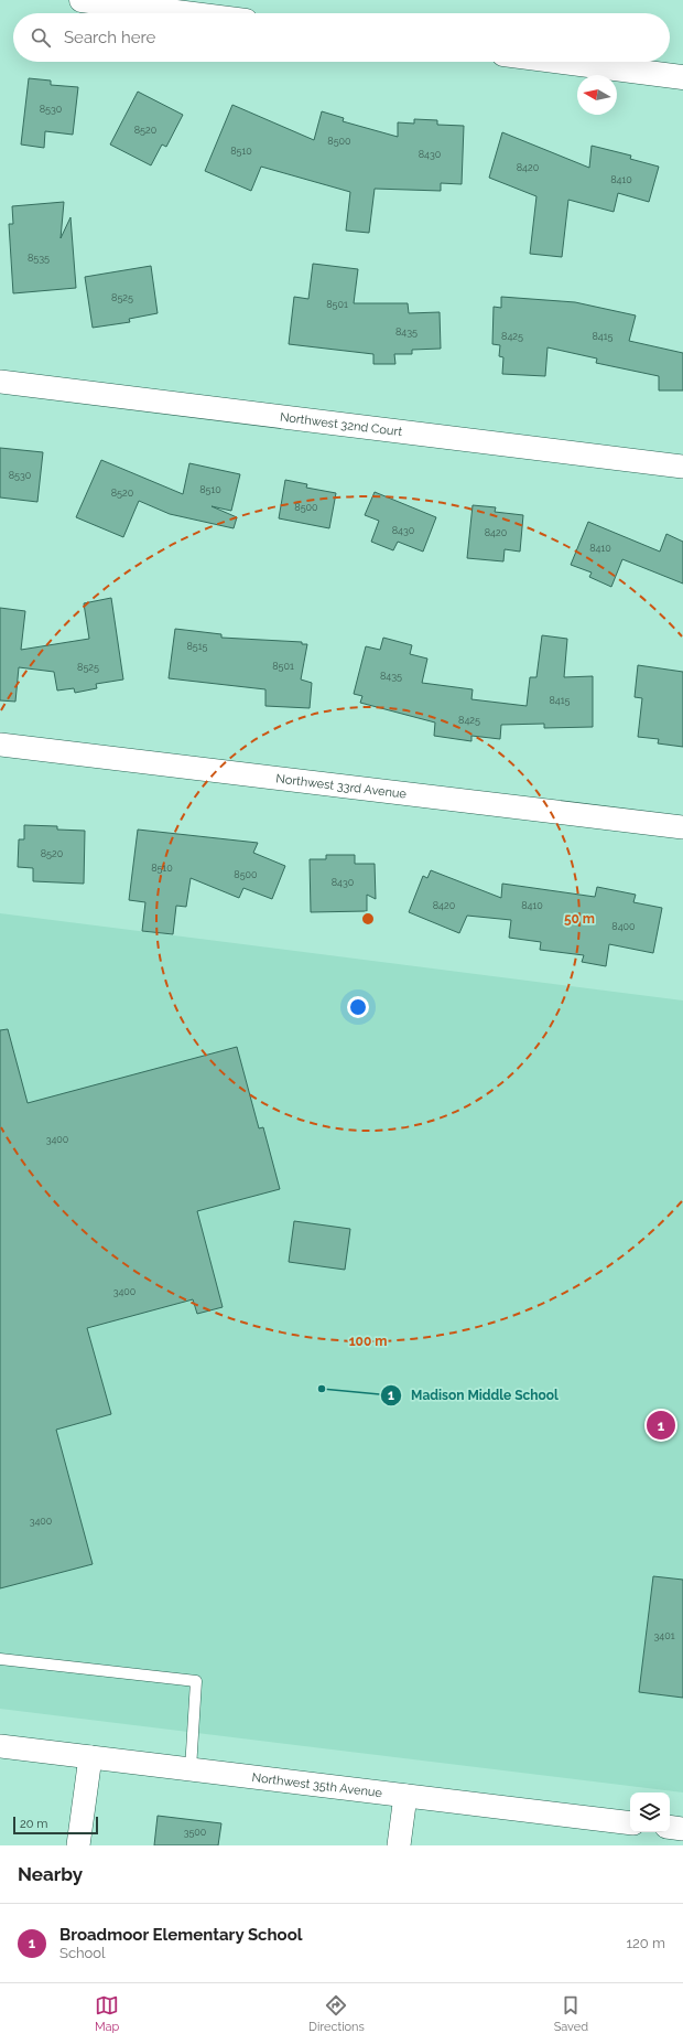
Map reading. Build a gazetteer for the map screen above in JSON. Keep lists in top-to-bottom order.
{
  "streets": {
    "street": ["Northwest 32nd Court", "Northwest 33rd Avenue", "Northwest 35th Avenue"]
  },
  "places": ["Madison Middle School"],
  "house_numbers": [
    "8530",
    "8520",
    "8500",
    "8510",
    "8430",
    "8420",
    "8410",
    "8535",
    "8525",
    "8501",
    "8435",
    "8425",
    "8415",
    "8530",
    "8510",
    "8520",
    "8500",
    "8430",
    "8420",
    "8410",
    "8515",
    "8501",
    "8525",
    "8435",
    "8415",
    "8425",
    "8520",
    "8510",
    "8500",
    "8430",
    "8420",
    "8410",
    "8400",
    "3400",
    "3400",
    "3400",
    "3401",
    "3500"
  ],
  "scale_bar": "20 m",
  "north": "left",
  "page": {
    "search": "Search here",
    "pins": "1",
    "scale": "20 m",
    "heading": "Nearby",
    "list": [
      {
        "mark": "1",
        "name": "Broadmoor Elementary School",
        "note": "School",
        "value": "120 m"
      }
    ],
    "nav": ["Map", "Directions", "Saved"]
  },
  "rings": ["50 m", "100 m"]
}
